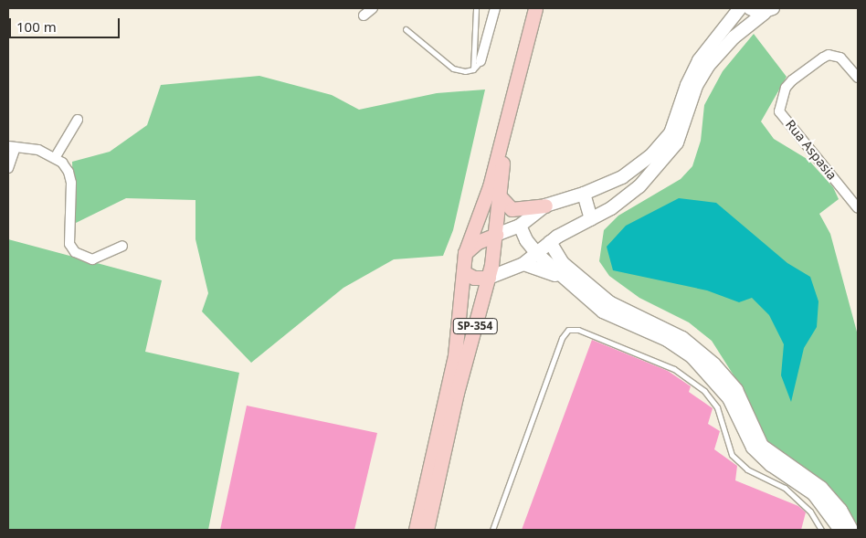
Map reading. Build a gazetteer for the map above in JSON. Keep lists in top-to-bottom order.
{
  "streets": {
    "main road": ["SP-354"],
    "street": ["Rua Aspasia"]
  },
  "scale_bar": "100 m"
}
